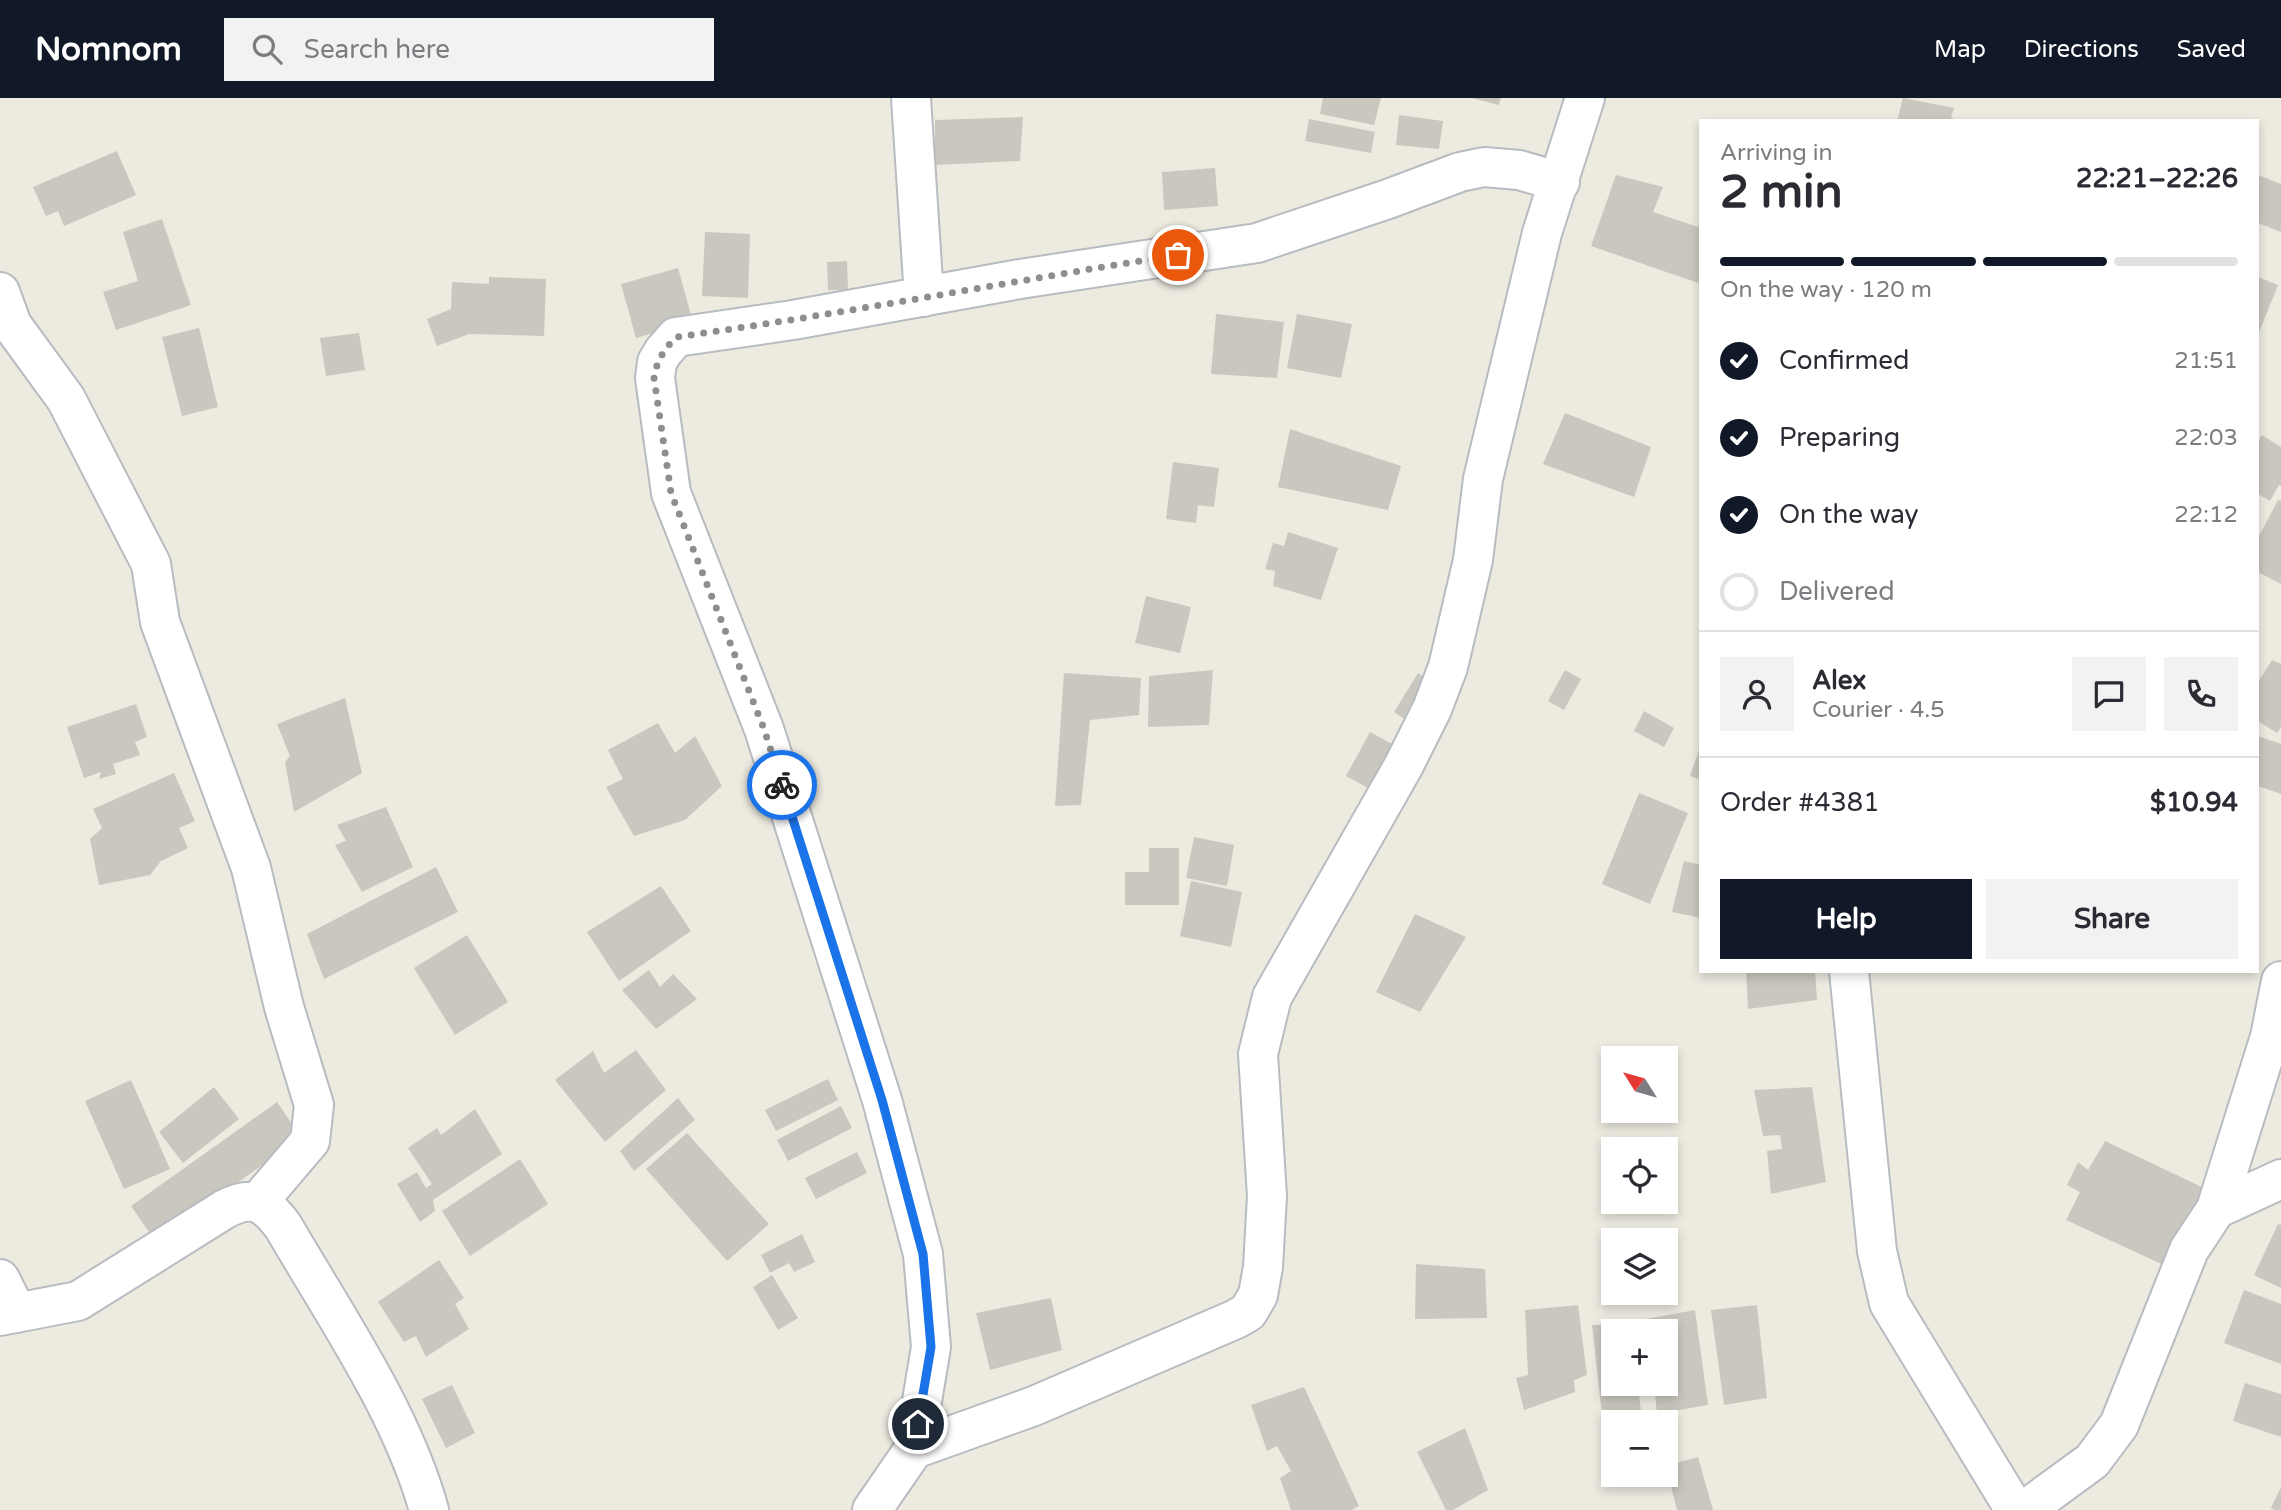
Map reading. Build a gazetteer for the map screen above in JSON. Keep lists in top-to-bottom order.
{
  "north": "top left",
  "page": {
    "header": "Nomnom",
    "search": "Search here",
    "nav": ["Map", "Directions", "Saved"],
    "heading": ["2 min", "Arriving in", "22:21–22:26"],
    "panel": [
      "Alex",
      "Courier · 4.5",
      "Order #4381",
      "$10.94"
    ],
    "bar": "On the way · 120 m",
    "list": [
      ["Confirmed", "21:51"],
      ["Preparing", "22:03"],
      ["On the way", "22:12"],
      "Delivered"
    ],
    "buttons": ["Help", "Share"],
    "map_buttons": ["+", "−"]
  }
}
